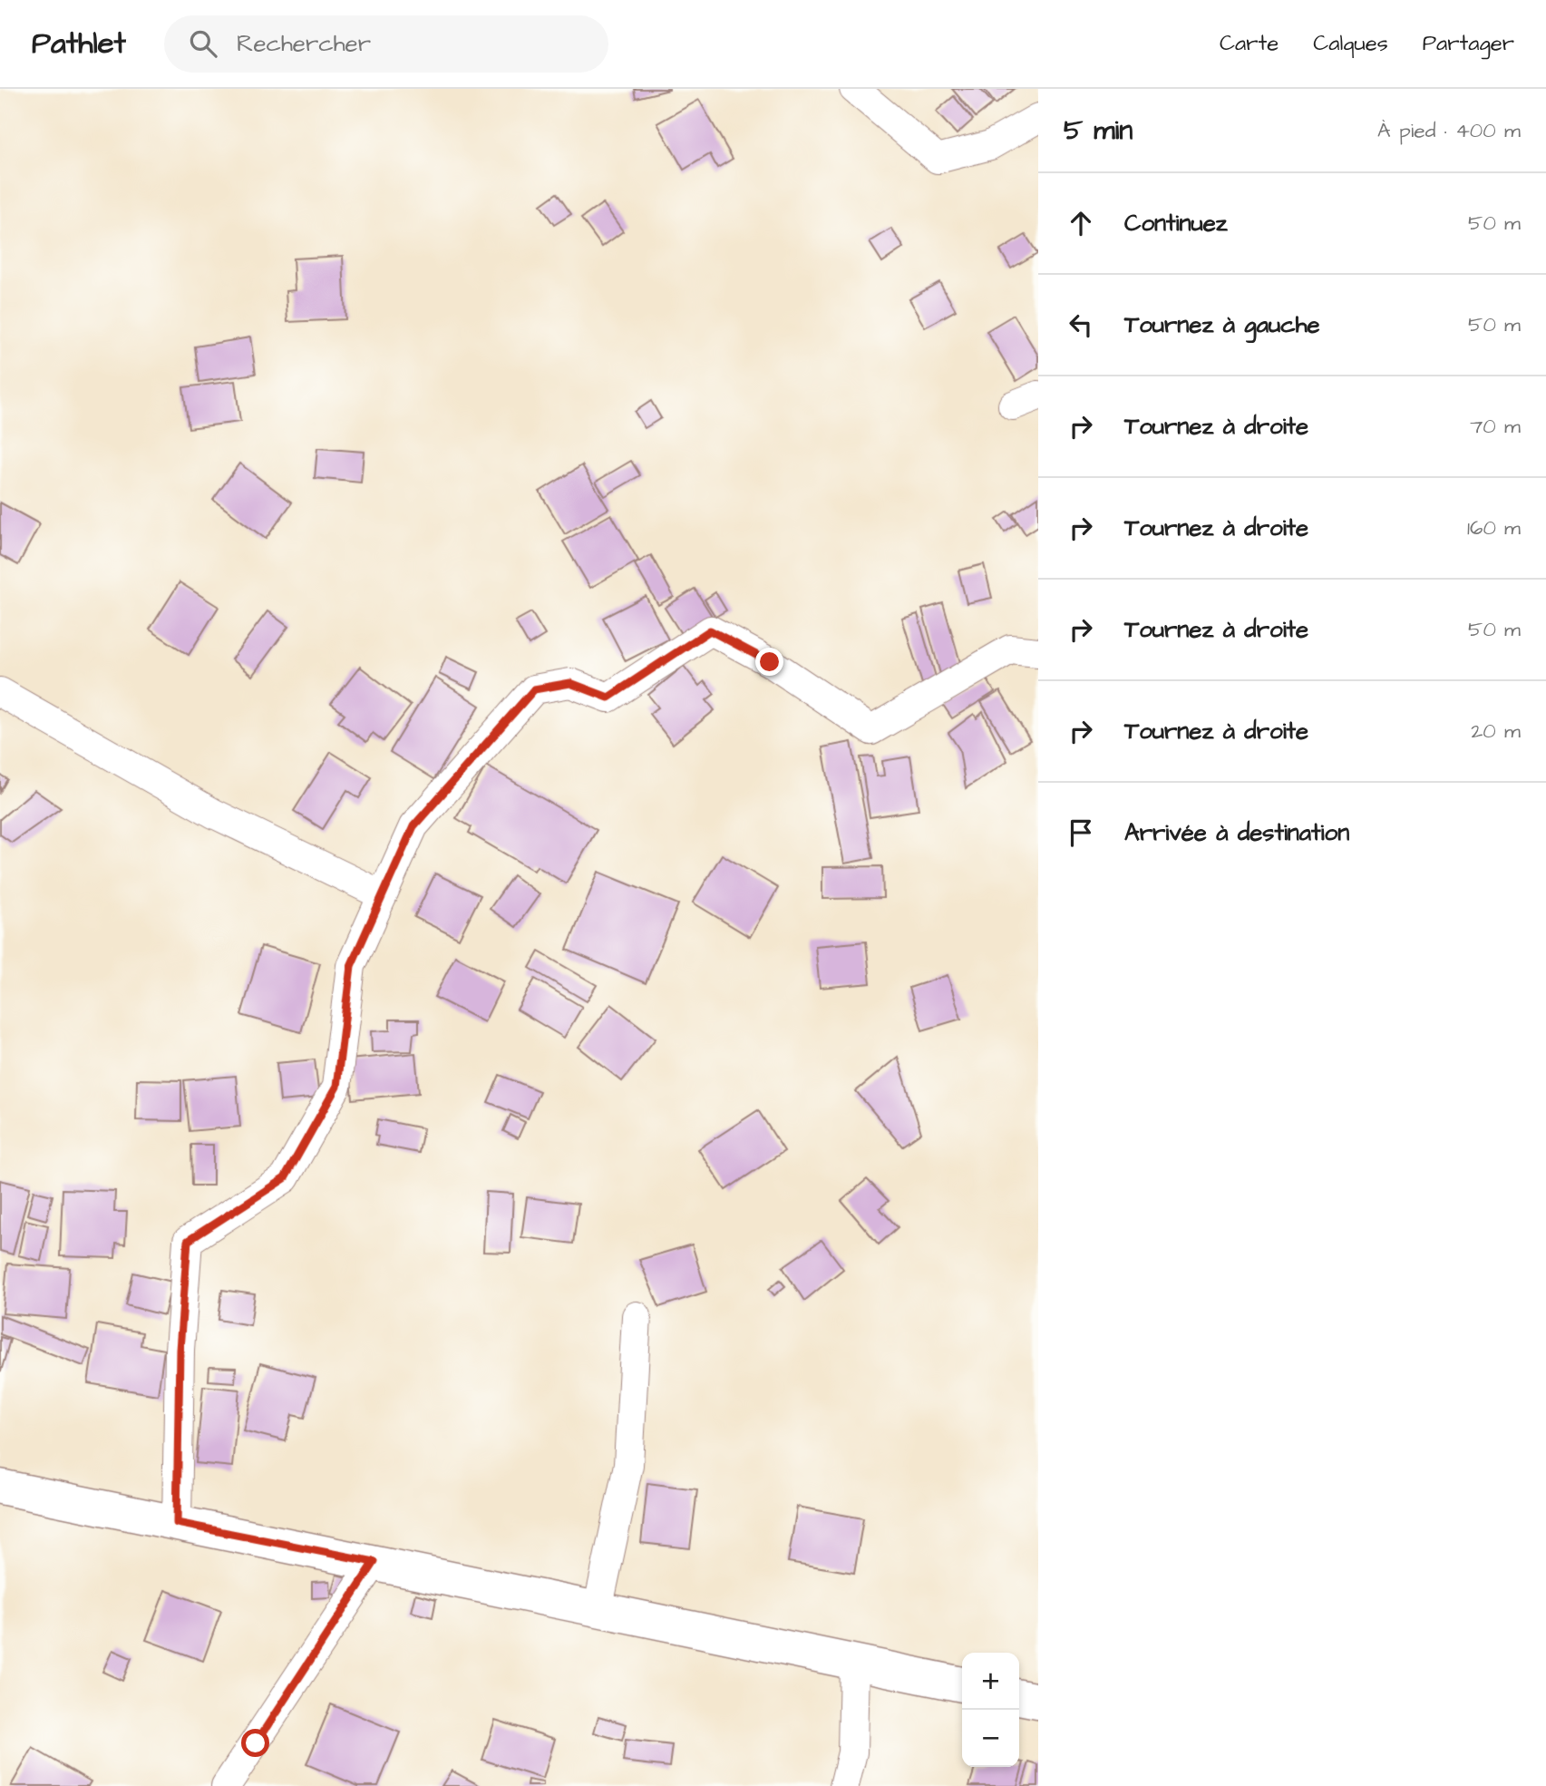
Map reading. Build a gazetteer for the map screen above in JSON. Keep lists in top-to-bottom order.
{
  "page": {
    "header": "Pathlet",
    "search": "Rechercher",
    "nav": ["Carte", "Calques", "Partager"],
    "heading": ["5 min", "À pied · 400 m"],
    "list": [
      ["Continuez", "50 m"],
      ["Tournez à gauche", "50 m"],
      ["Tournez à droite", "70 m"],
      ["Tournez à droite", "160 m"],
      ["Tournez à droite", "50 m"],
      ["Tournez à droite", "20 m"],
      "Arrivée à destination"
    ],
    "map_buttons": ["+", "−"]
  }
}
